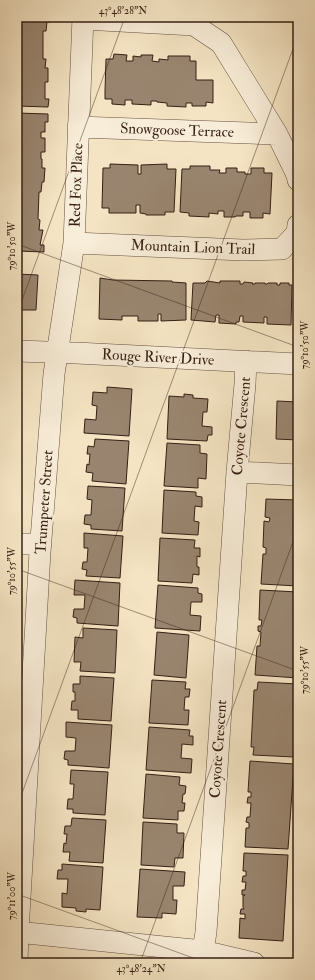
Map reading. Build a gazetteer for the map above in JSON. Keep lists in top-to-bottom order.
{
  "streets": {
    "street": [
      "Snowgoose Terrace",
      "Red Fox Place",
      "Mountain Lion Trail",
      "Rouge River Drive",
      "Coyote Crescent",
      "Trumpeter Street"
    ]
  },
  "crossings": [
    ["Snowgoose Terrace", "Red Fox Place"],
    ["Red Fox Place", "Mountain Lion Trail"],
    ["Red Fox Place", "Rouge River Drive"],
    ["Red Fox Place", "Trumpeter Street"],
    ["Rouge River Drive", "Coyote Crescent"],
    ["Rouge River Drive", "Trumpeter Street"]
  ],
  "coordinates": [
    "43°48'28\"N",
    "79°10'50\"W",
    "79°10'55\"W",
    "79°11'00\"W",
    "43°48'24\"N"
  ]
}
